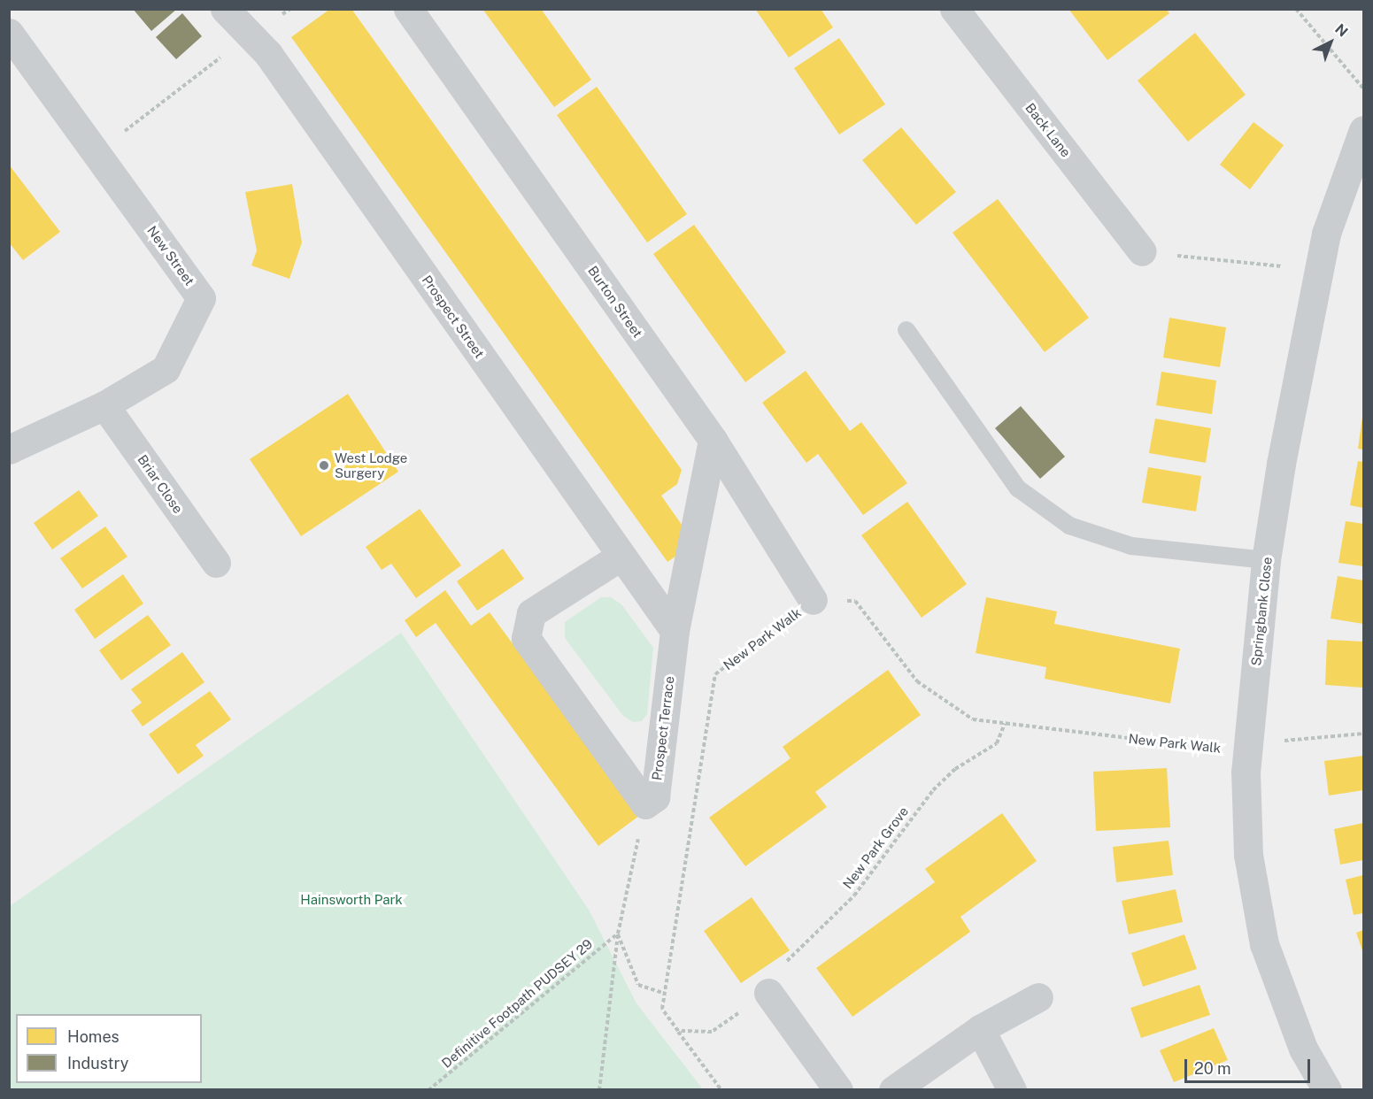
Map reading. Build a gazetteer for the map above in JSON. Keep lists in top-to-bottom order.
{
  "streets": {
    "street": [
      "Back Lane",
      "New Street",
      "Burton Street",
      "Prospect Street",
      "Briar Close",
      "Springbank Close",
      "Prospect Terrace"
    ],
    "path": ["New Park Walk", "New Park Grove", "Definitive Footpath PUDSEY 29"]
  },
  "crossings": [
    ["New Street", "Briar Close"],
    ["Burton Street", "New Park Walk"],
    ["Burton Street", "Prospect Terrace"],
    ["Prospect Street", "Prospect Terrace"],
    ["Springbank Close", "New Park Walk"],
    ["New Park Walk", "New Park Grove"],
    ["Prospect Terrace", "Definitive Footpath PUDSEY 29"]
  ],
  "parks": ["Hainsworth Park"],
  "places": ["West Lodge Surgery"],
  "legend": ["Homes", "Industry"],
  "scale_bar": "20 m",
  "north": "top right"
}
